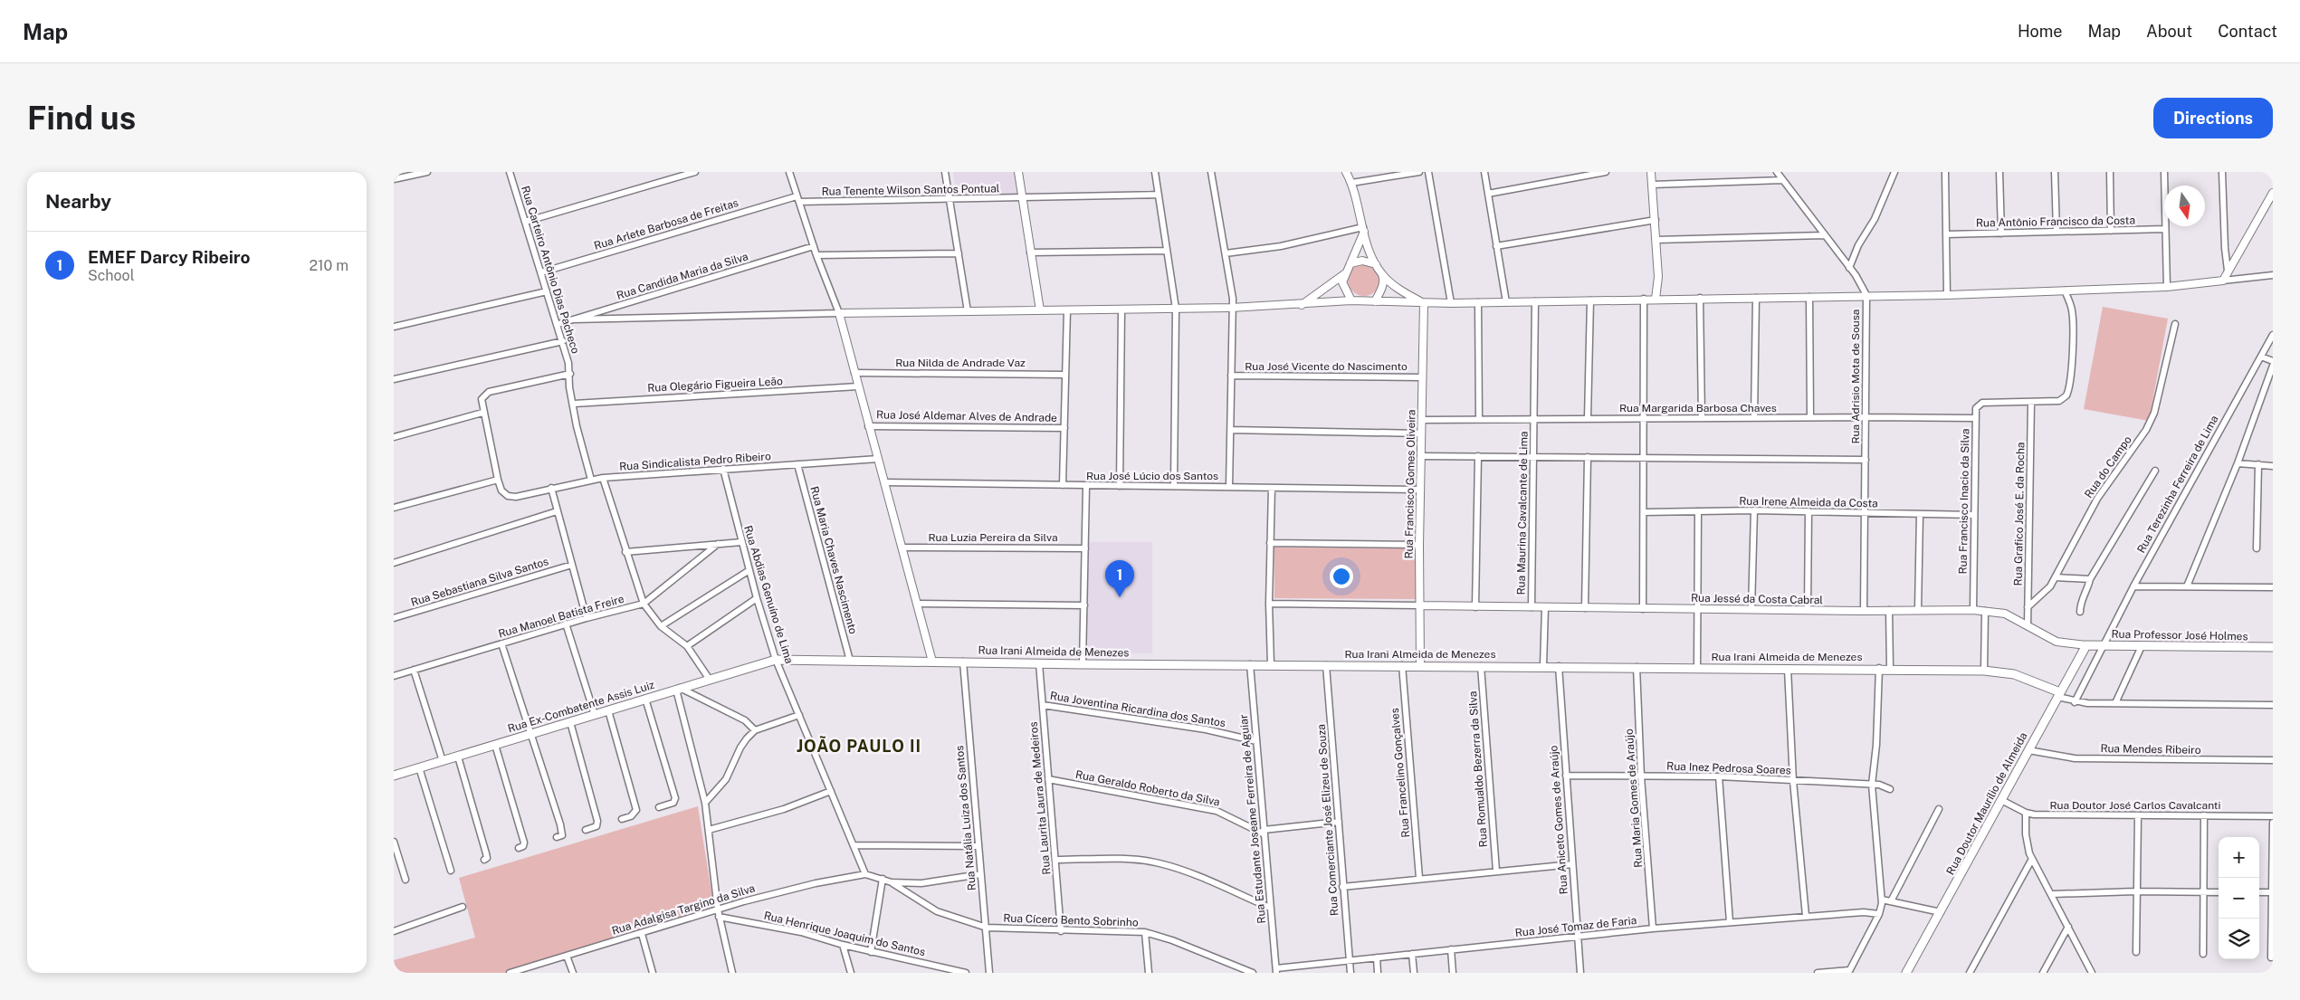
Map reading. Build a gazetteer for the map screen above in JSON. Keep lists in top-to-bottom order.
{
  "streets": {
    "main road": [
      "Rua Professor José Holmes",
      "Rua Irani Almeida de Menezes",
      "Rua Ex-Combatente Assis Luiz",
      "Rua Doutor Maurílio de Almeida"
    ],
    "street": [
      "Rua Tenente Wilson Santos Pontual",
      "Rua Antônio Francisco da Costa",
      "Rua Arlete Barbosa de Freitas",
      "Rua Carteiro Antônio Dias Pacheco",
      "Rua Candida Maria da Silva",
      "Rua Nilda de Andrade Vaz",
      "Rua José Vicente do Nascimento",
      "Rua Adrisio Mota de Sousa",
      "Rua Olegário Figueira Leão",
      "Rua Margarida Barbosa Chaves",
      "Rua José Aldemar Alves de Andrade",
      "Rua Sindicalista Pedro Ribeiro",
      "Rua do Campo",
      "Rua José Lúcio dos Santos",
      "Rua Francisco Gomes Oliveira",
      "Rua Terezinha Ferreira de Lima",
      "Rua Francisco Inacio da Silva",
      "Rua Irene Almeida da Costa",
      "Rua Maurina Cavalcante de Lima",
      "Rua Grafico José E. da Rocha",
      "Rua Luzia Pereira da Silva",
      "Rua Maria Chaves Nascimento",
      "Rua Sebastiana Silva Santos",
      "Rua Abdias Genuíno de Lima",
      "Rua Jessé da Costa Cabral",
      "Rua Manoel Batista Freire",
      "Rua Joventina Ricardina dos Santos",
      "Rua Mendes Ribeiro",
      "Rua Inez Pedrosa Soares",
      "Rua Romualdo Bezerra da Silva",
      "Rua Francelino Gonçalves",
      "Rua Geraldo Roberto da Silva",
      "Rua Laurita Laura de Medeiros",
      "Rua Maria Gomes de Araújo",
      "Rua Doutor José Carlos Cavalcanti",
      "Rua Natália Luiza dos Santos",
      "Rua Estudante Joseane Ferreira de Aguiar",
      "Rua Comerciante José Elizeu de Souza",
      "Rua Aniceto Gomes de Araújo",
      "Rua Adalgisa Targino da Silva",
      "Rua Cícero Bento Sobrinho",
      "Rua José Tomaz de Faria",
      "Rua Henrique Joaquim do Santos"
    ]
  },
  "crossings": [
    ["Rua Tenente Wilson Santos Pontual", "Rua Arlete Barbosa de Freitas"],
    ["Rua Arlete Barbosa de Freitas", "Rua Carteiro Antônio Dias Pacheco"],
    ["Rua Carteiro Antônio Dias Pacheco", "Rua Candida Maria da Silva"],
    ["Rua Carteiro Antônio Dias Pacheco", "Rua Olegário Figueira Leão"],
    ["Rua Carteiro Antônio Dias Pacheco", "Rua Sindicalista Pedro Ribeiro"],
    ["Rua José Vicente do Nascimento", "Rua Francisco Gomes Oliveira"],
    ["Rua Adrisio Mota de Sousa", "Rua Margarida Barbosa Chaves"],
    ["Rua Adrisio Mota de Sousa", "Rua Irene Almeida da Costa"],
    ["Rua Adrisio Mota de Sousa", "Rua Jessé da Costa Cabral"],
    ["Rua Margarida Barbosa Chaves", "Rua Francisco Gomes Oliveira"],
    ["Rua Margarida Barbosa Chaves", "Rua Francisco Inacio da Silva"],
    ["Rua Margarida Barbosa Chaves", "Rua Maurina Cavalcante de Lima"],
    ["Rua Sindicalista Pedro Ribeiro", "Rua Maria Chaves Nascimento"],
    ["Rua Sindicalista Pedro Ribeiro", "Rua Abdias Genuíno de Lima"],
    ["Rua do Campo", "Rua Grafico José E. da Rocha"],
    ["Rua José Lúcio dos Santos", "Rua Francisco Gomes Oliveira"],
    ["Rua Francisco Gomes Oliveira", "Rua Jessé da Costa Cabral"],
    ["Rua Francisco Gomes Oliveira", "Rua Irani Almeida de Menezes"],
    ["Rua Terezinha Ferreira de Lima", "Rua Professor José Holmes"],
    ["Rua Francisco Inacio da Silva", "Rua Irene Almeida da Costa"],
    ["Rua Francisco Inacio da Silva", "Rua Grafico José E. da Rocha"],
    ["Rua Francisco Inacio da Silva", "Rua Jessé da Costa Cabral"],
    ["Rua Maurina Cavalcante de Lima", "Rua Jessé da Costa Cabral"],
    ["Rua Grafico José E. da Rocha", "Rua Jessé da Costa Cabral"],
    ["Rua Maria Chaves Nascimento", "Rua Irani Almeida de Menezes"],
    ["Rua Abdias Genuíno de Lima", "Rua Irani Almeida de Menezes"],
    ["Rua Abdias Genuíno de Lima", "Rua Ex-Combatente Assis Luiz"],
    ["Rua Abdias Genuíno de Lima", "Rua Adalgisa Targino da Silva"],
    ["Rua Jessé da Costa Cabral", "Rua Professor José Holmes"],
    ["Rua Jessé da Costa Cabral", "Rua Doutor Maurílio de Almeida"],
    ["Rua Professor José Holmes", "Rua Doutor Maurílio de Almeida"],
    ["Rua Irani Almeida de Menezes", "Rua Ex-Combatente Assis Luiz"],
    ["Rua Irani Almeida de Menezes", "Rua Romualdo Bezerra da Silva"],
    ["Rua Irani Almeida de Menezes", "Rua Francelino Gonçalves"],
    ["Rua Irani Almeida de Menezes", "Rua Laurita Laura de Medeiros"],
    ["Rua Irani Almeida de Menezes", "Rua Maria Gomes de Araújo"],
    ["Rua Irani Almeida de Menezes", "Rua Doutor Maurílio de Almeida"],
    ["Rua Irani Almeida de Menezes", "Rua Natália Luiza dos Santos"],
    ["Rua Irani Almeida de Menezes", "Rua Estudante Joseane Ferreira de Aguiar"],
    ["Rua Irani Almeida de Menezes", "Rua Comerciante José Elizeu de Souza"],
    ["Rua Irani Almeida de Menezes", "Rua Aniceto Gomes de Araújo"],
    ["Rua Joventina Ricardina dos Santos", "Rua Laurita Laura de Medeiros"],
    ["Rua Joventina Ricardina dos Santos", "Rua Estudante Joseane Ferreira de Aguiar"],
    ["Rua Mendes Ribeiro", "Rua Doutor Maurílio de Almeida"],
    ["Rua Inez Pedrosa Soares", "Rua Maria Gomes de Araújo"],
    ["Rua Inez Pedrosa Soares", "Rua Aniceto Gomes de Araújo"],
    ["Rua Geraldo Roberto da Silva", "Rua Laurita Laura de Medeiros"],
    ["Rua Geraldo Roberto da Silva", "Rua Estudante Joseane Ferreira de Aguiar"],
    ["Rua Laurita Laura de Medeiros", "Rua Cícero Bento Sobrinho"],
    ["Rua Maria Gomes de Araújo", "Rua José Tomaz de Faria"],
    ["Rua Doutor Maurílio de Almeida", "Rua Doutor José Carlos Cavalcanti"],
    ["Rua Natália Luiza dos Santos", "Rua Cícero Bento Sobrinho"],
    ["Rua Estudante Joseane Ferreira de Aguiar", "Rua José Tomaz de Faria"],
    ["Rua Comerciante José Elizeu de Souza", "Rua José Tomaz de Faria"],
    ["Rua Aniceto Gomes de Araújo", "Rua José Tomaz de Faria"]
  ],
  "districts": ["JOÃO PAULO II"],
  "north": "bottom",
  "page": {
    "header": "Map",
    "nav": [
      "Home",
      "Map",
      "About",
      "Contact"
    ],
    "buttons": "Directions",
    "title": "Find us",
    "heading": "Nearby",
    "list": [
      {
        "mark": "1",
        "name": "EMEF Darcy Ribeiro",
        "note": "School",
        "value": "210 m"
      }
    ],
    "pins": "1",
    "map_buttons": ["+", "−"]
  }
}
